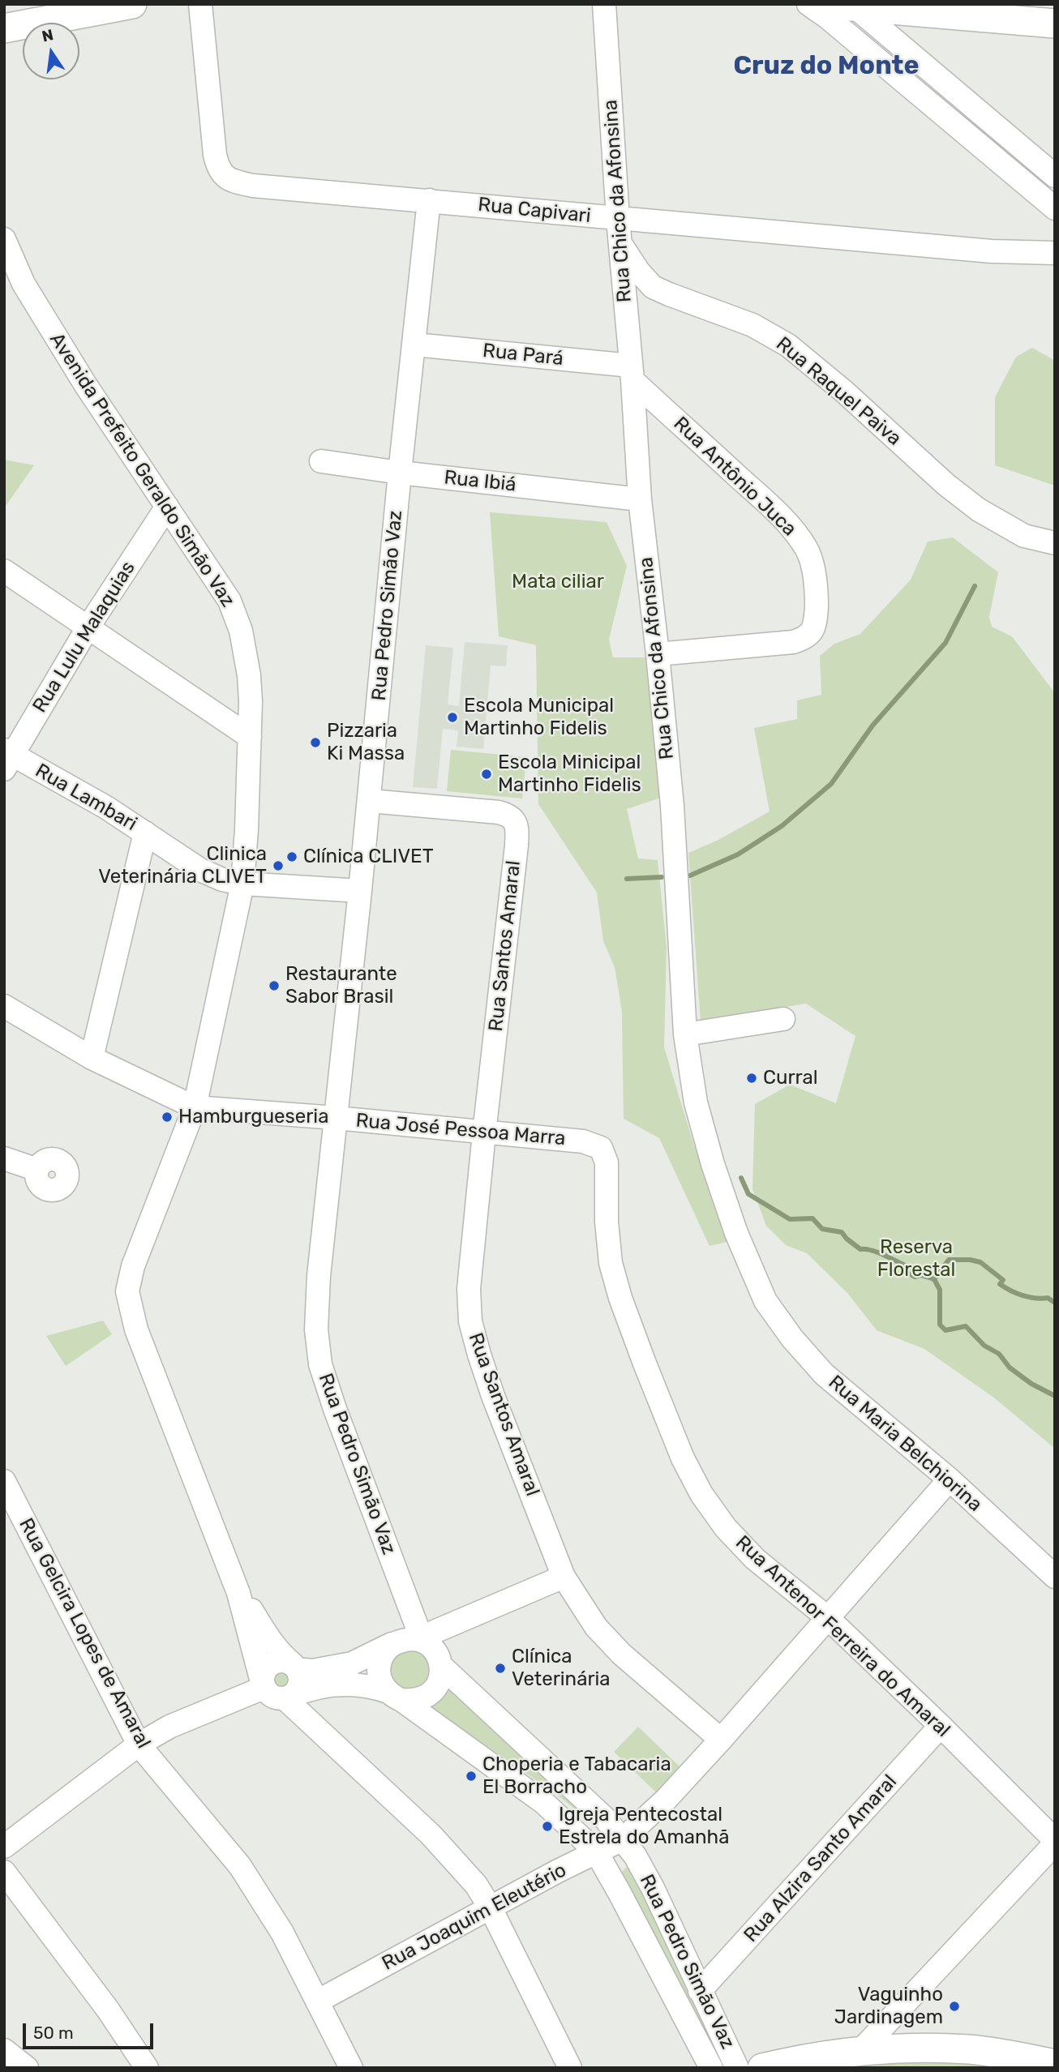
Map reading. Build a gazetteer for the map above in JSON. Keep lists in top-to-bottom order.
{
  "streets": {
    "street": [
      "Rua Chico da Afonsina",
      "Rua Capivari",
      "Rua Pará",
      "Rua Raquel Paiva",
      "Avenida Prefeito Geraldo Simão Vaz",
      "Rua Antônio Juca",
      "Rua Ibiá",
      "Rua Pedro Simão Vaz",
      "Rua Lulu Malaquias",
      "Rua Lambari",
      "Rua Santos Amaral",
      "Rua José Pessoa Marra",
      "Rua Maria Belchiorina",
      "Rua Gelcira Lopes de Amaral",
      "Rua Antenor Ferreira do Amaral",
      "Rua Alzira Santo Amaral",
      "Rua Joaquim Eleutério"
    ]
  },
  "crossings": [
    ["Rua Chico da Afonsina", "Rua Capivari"],
    ["Rua Chico da Afonsina", "Rua Pará"],
    ["Rua Chico da Afonsina", "Rua Raquel Paiva"],
    ["Rua Chico da Afonsina", "Rua Antônio Juca"],
    ["Rua Chico da Afonsina", "Rua Ibiá"],
    ["Rua Chico da Afonsina", "Rua Maria Belchiorina"],
    ["Rua Capivari", "Rua Pedro Simão Vaz"],
    ["Rua Pará", "Rua Antônio Juca"],
    ["Rua Pará", "Rua Pedro Simão Vaz"],
    ["Avenida Prefeito Geraldo Simão Vaz", "Rua Lulu Malaquias"],
    ["Avenida Prefeito Geraldo Simão Vaz", "Rua Lambari"],
    ["Avenida Prefeito Geraldo Simão Vaz", "Rua José Pessoa Marra"],
    ["Rua Ibiá", "Rua Pedro Simão Vaz"],
    ["Rua Pedro Simão Vaz", "Rua Lambari"],
    ["Rua Pedro Simão Vaz", "Rua Santos Amaral"],
    ["Rua Pedro Simão Vaz", "Rua José Pessoa Marra"],
    ["Rua Pedro Simão Vaz", "Rua Alzira Santo Amaral"],
    ["Rua Pedro Simão Vaz", "Rua Joaquim Eleutério"],
    ["Rua Lulu Malaquias", "Rua Lambari"],
    ["Rua Santos Amaral", "Rua José Pessoa Marra"],
    ["Rua Santos Amaral", "Rua Joaquim Eleutério"],
    ["Rua José Pessoa Marra", "Rua Antenor Ferreira do Amaral"],
    ["Rua Maria Belchiorina", "Rua Joaquim Eleutério"],
    ["Rua Gelcira Lopes de Amaral", "Rua Joaquim Eleutério"],
    ["Rua Antenor Ferreira do Amaral", "Rua Alzira Santo Amaral"],
    ["Rua Antenor Ferreira do Amaral", "Rua Joaquim Eleutério"]
  ],
  "districts": ["Cruz do Monte"],
  "parks": ["Mata ciliar", "Reserva Florestal"],
  "places": [
    "Escola Municipal Martinho Fidelis",
    "Pizzaria Ki Massa",
    "Escola Minicipal Martinho Fidelis",
    "Clínica CLIVET",
    "Clinica Veterinária CLIVET",
    "Restaurante Sabor Brasil",
    "Curral",
    "Hamburgueseria",
    "Clínica Veterinária",
    "Choperia e Tabacaria El Borracho",
    "Igreja Pentecostal Estrela do Amanhã",
    "Vaguinho Jardinagem"
  ],
  "scale_bar": "50 m",
  "north": "top"
}
